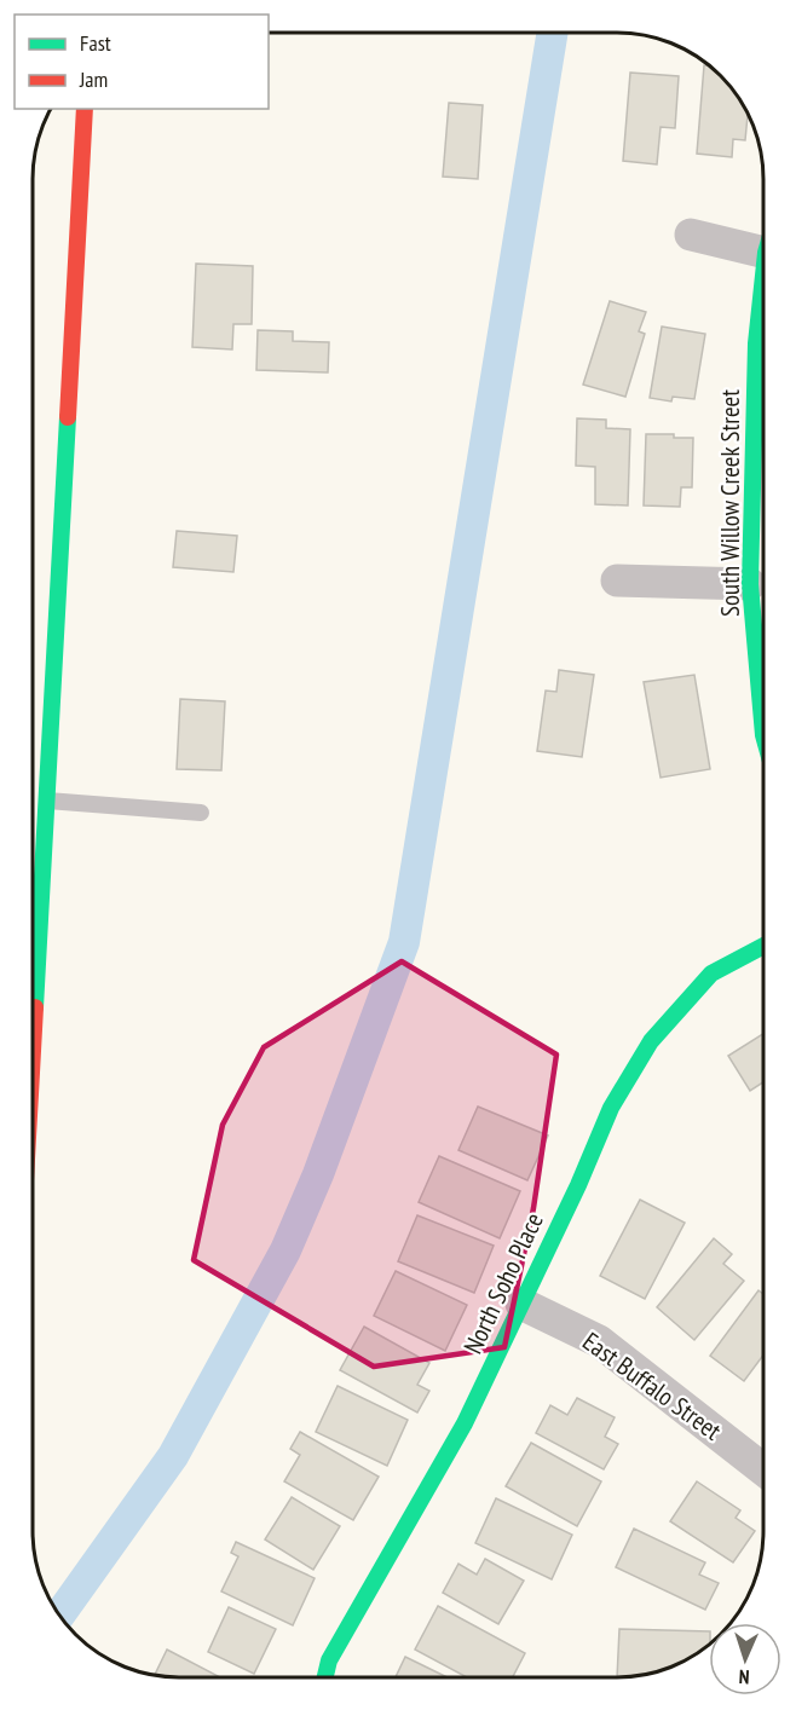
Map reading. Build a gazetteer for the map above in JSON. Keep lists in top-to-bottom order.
{
  "streets": {
    "street": ["South Willow Creek Street", "North Soho Place", "East Buffalo Street"]
  },
  "crossings": [
    ["North Soho Place", "East Buffalo Street"]
  ],
  "legend": ["Fast", "Jam"],
  "north": "bottom"
}
